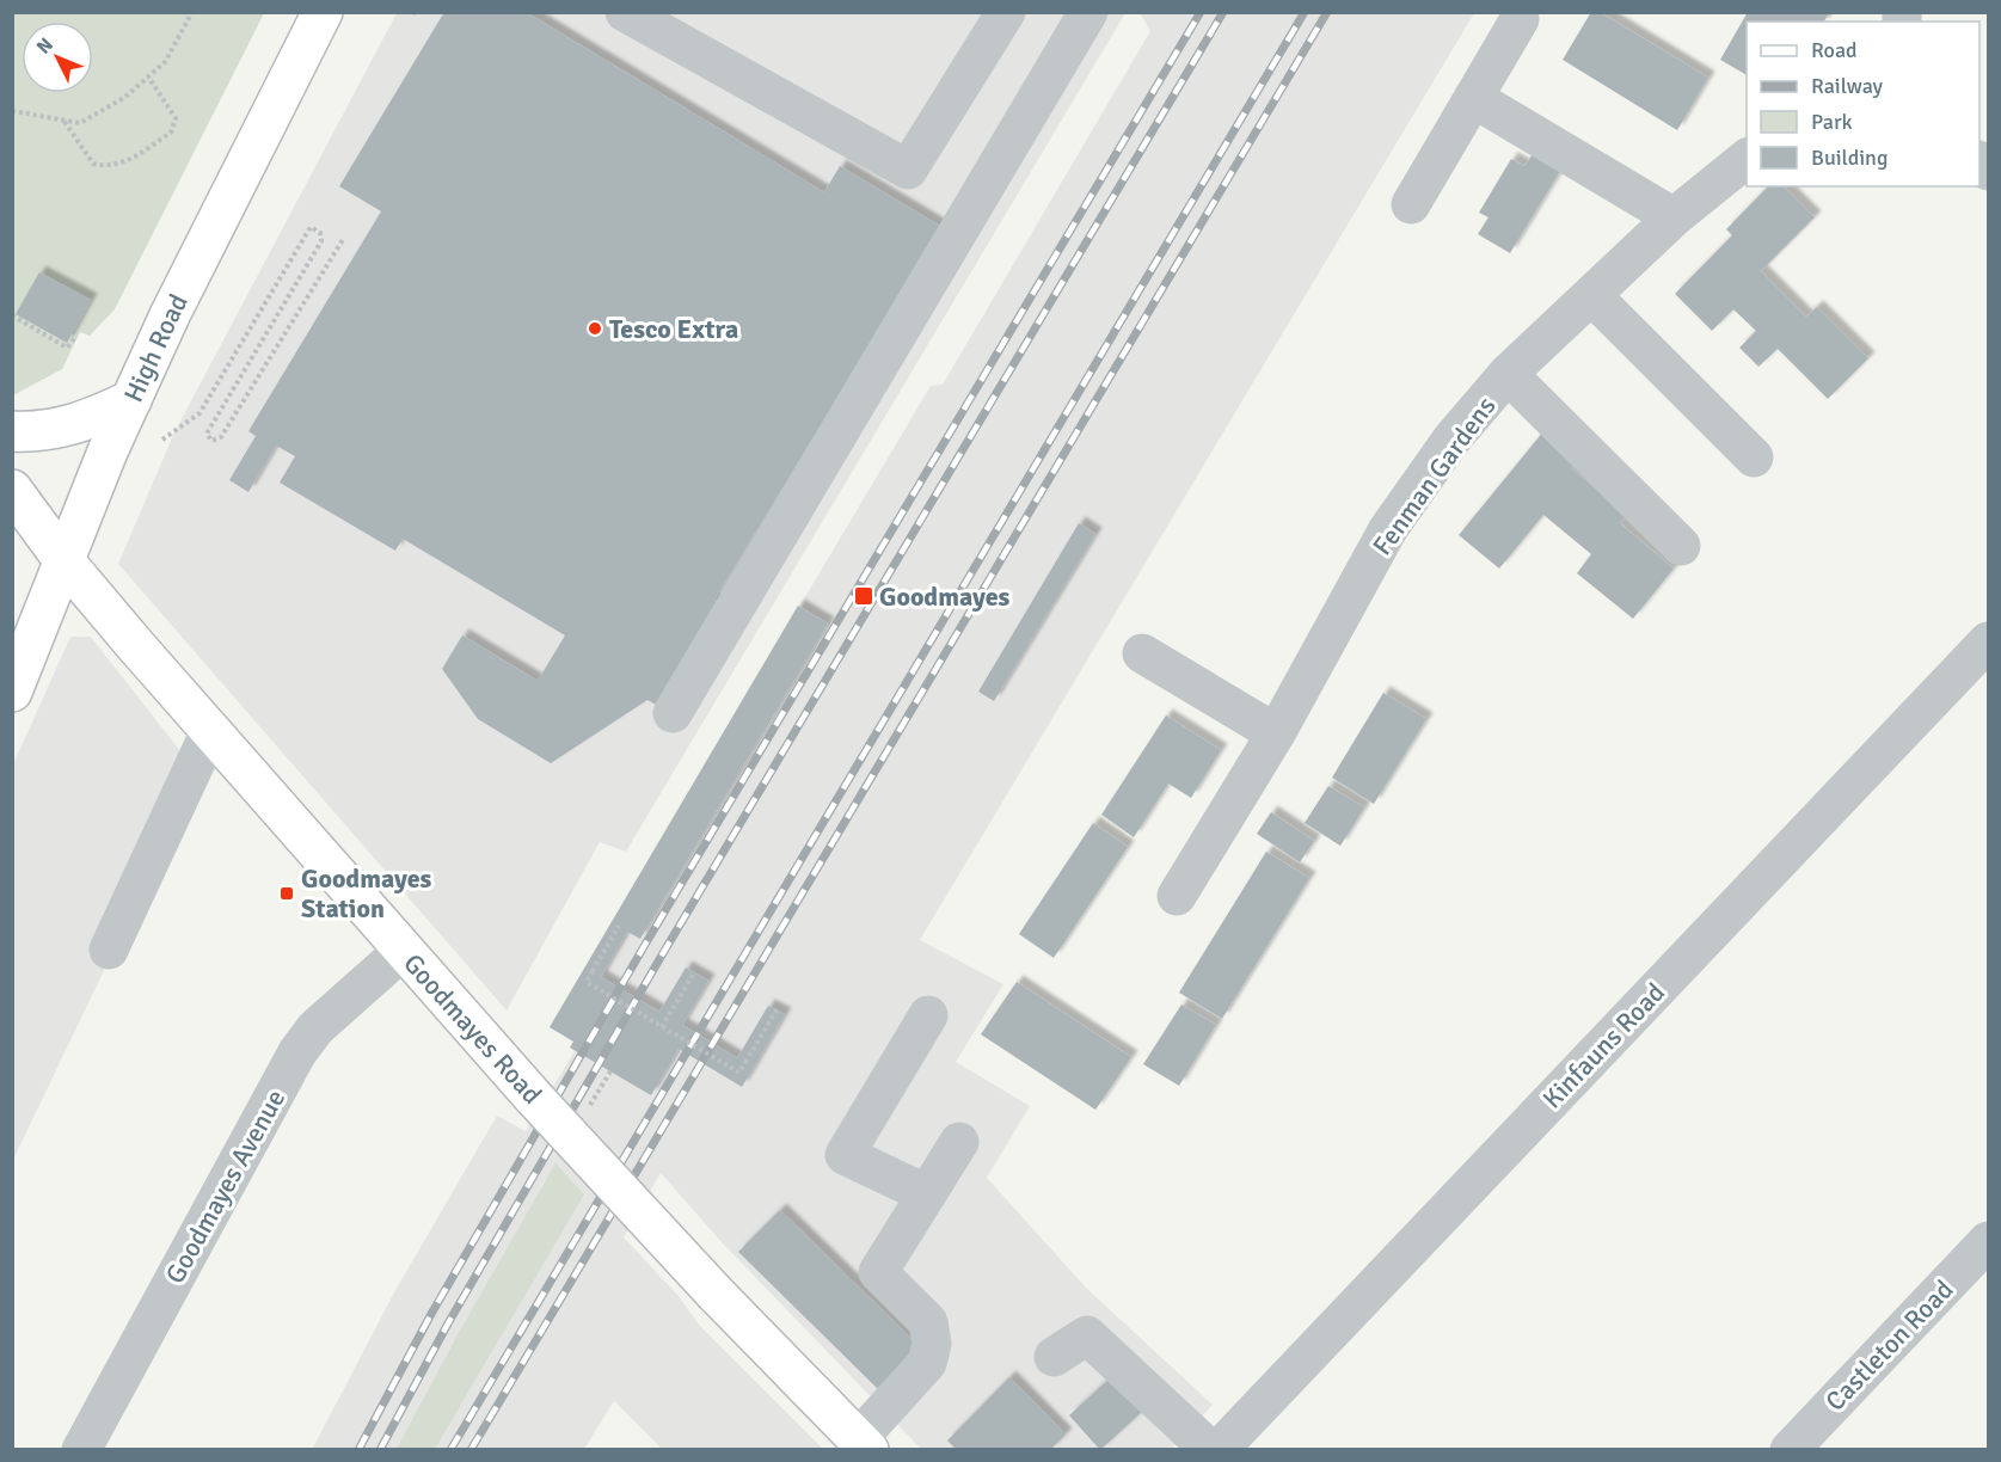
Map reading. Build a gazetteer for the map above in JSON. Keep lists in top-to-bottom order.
{
  "streets": {
    "main road": ["High Road", "Goodmayes Road"],
    "street": [
      "Fenman Gardens",
      "Kinfauns Road",
      "Goodmayes Avenue",
      "Castleton Road"
    ]
  },
  "crossings": [
    ["High Road", "Goodmayes Road"],
    ["Goodmayes Road", "Goodmayes Avenue"]
  ],
  "places": {
    "other": ["Tesco Extra"],
    "transit": ["Goodmayes", "Goodmayes Station"]
  },
  "legend": [
    "Road",
    "Railway",
    "Park",
    "Building"
  ],
  "north": "top left"
}
